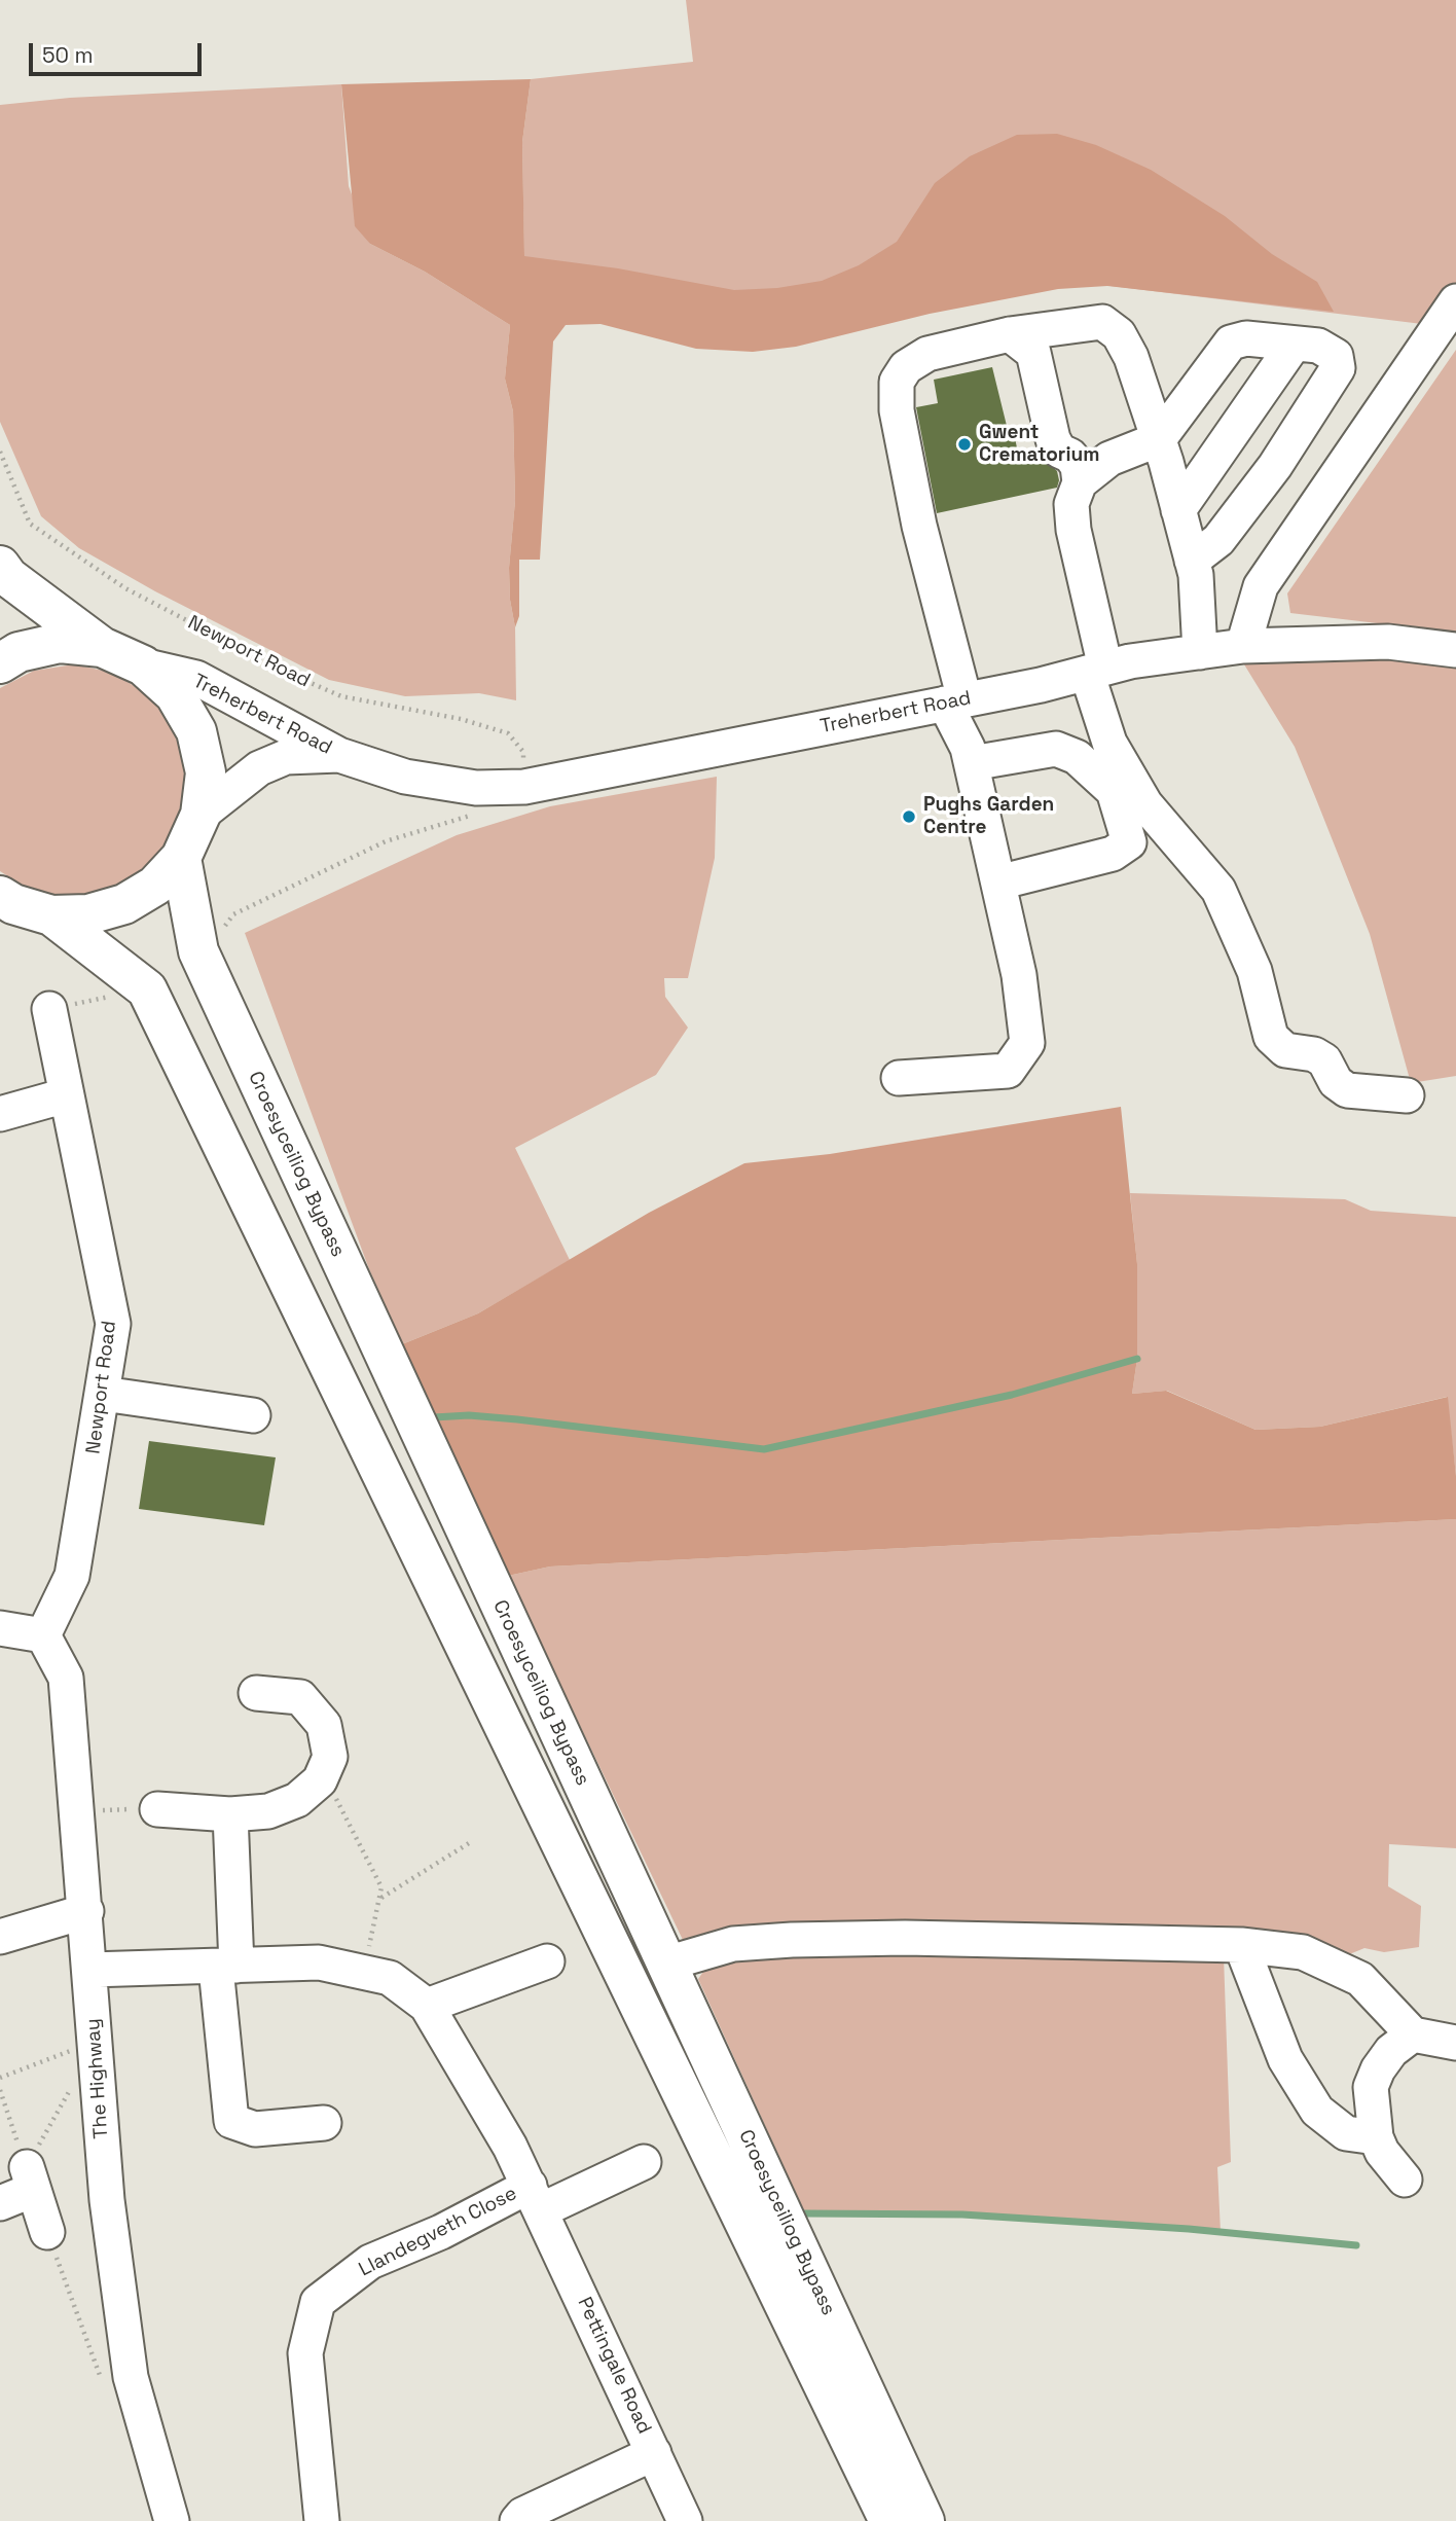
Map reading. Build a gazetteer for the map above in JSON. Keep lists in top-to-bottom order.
{
  "streets": {
    "highway": ["Croesyceiliog Bypass"],
    "street": [
      "Newport Road",
      "Treherbert Road",
      "The Highway",
      "Llandegveth Close",
      "Pettingale Road"
    ]
  },
  "crossings": [
    ["Newport Road", "Treherbert Road"],
    ["Newport Road", "The Highway"],
    ["The Highway", "Pettingale Road"],
    ["Llandegveth Close", "Pettingale Road"]
  ],
  "places": ["Gwent Crematorium", "Pughs Garden Centre"],
  "scale_bar": "50 m"
}
